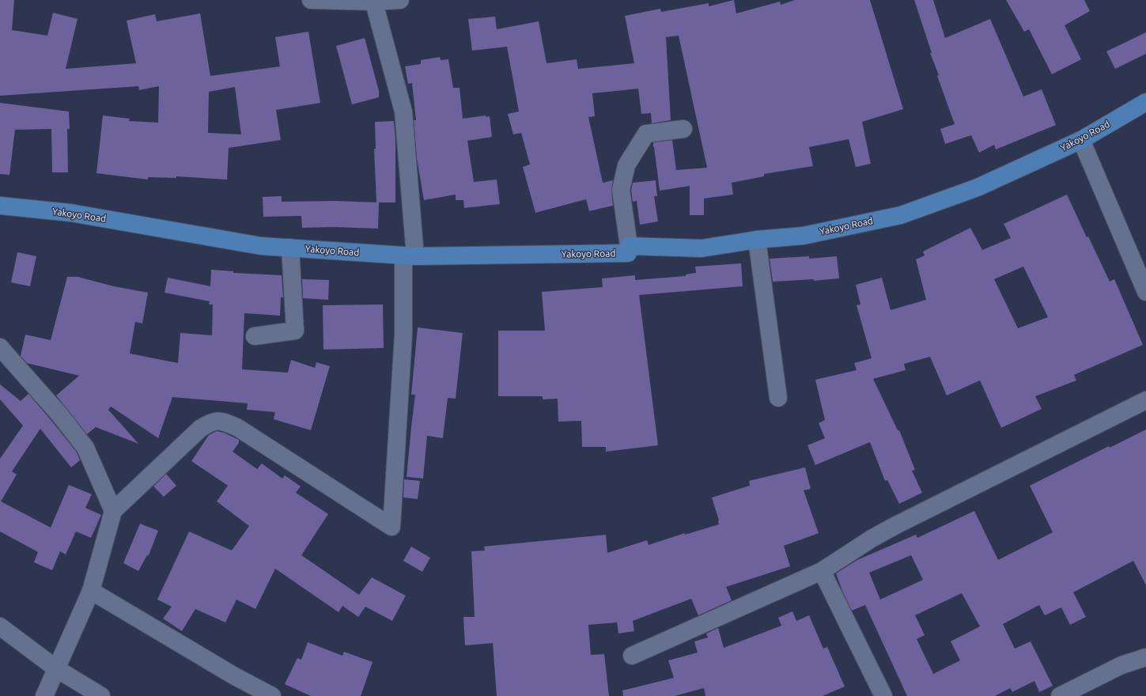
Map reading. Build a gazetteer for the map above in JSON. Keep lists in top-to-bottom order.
{
  "streets": {
    "main road": ["Yakoyo Road"]
  }
}
